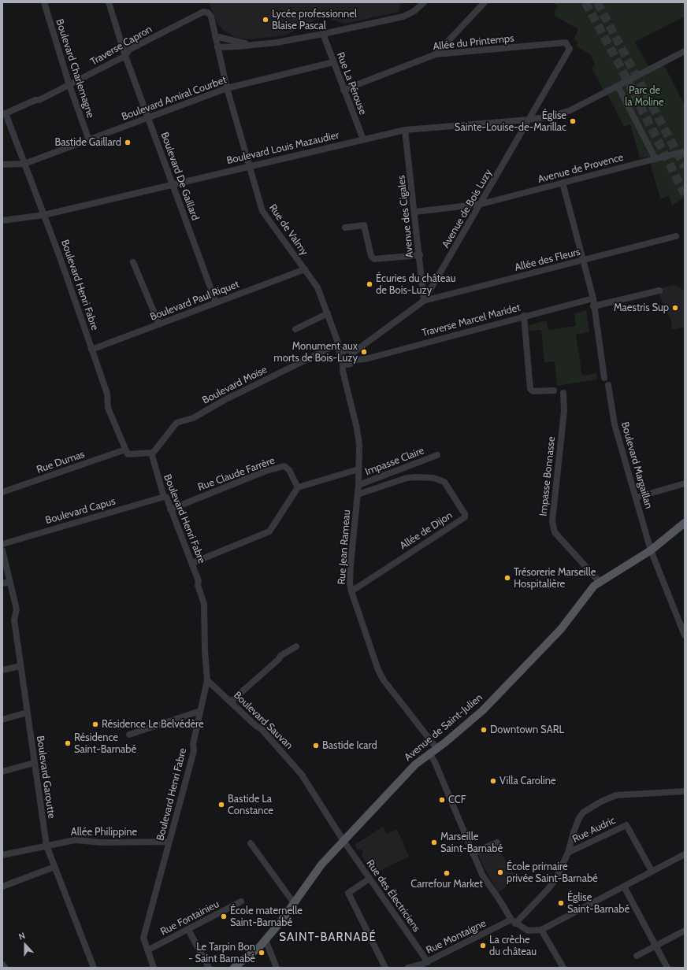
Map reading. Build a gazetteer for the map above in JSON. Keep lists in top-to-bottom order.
{
  "streets": {
    "main road": ["Avenue de Saint-Julien"],
    "street": [
      "Allée du Printemps",
      "Traverse Capron",
      "Boulevard Charlemagne",
      "Rue La Pérouse",
      "Boulevard Amiral Courbet",
      "Boulevard Louis Mazaudier",
      "Avenue de Provence",
      "Boulevard De Gaillard",
      "Avenue de Bois Luzy",
      "Avenue des Cigales",
      "Rue de Valmy",
      "Allée des Fleurs",
      "Boulevard Henri Fabre",
      "Boulevard Paul Riquet",
      "Traverse Marcel Maridet",
      "Boulevard Moïse",
      "Impasse Claire",
      "Rue Dumas",
      "Boulevard Margaillan",
      "Rue Claude Farrère",
      "Impasse Bonnasse",
      "Boulevard Capus",
      "Allée de Dijon",
      "Rue Jean Rameau",
      "Boulevard Sauvan",
      "Boulevard Garoutte",
      "Rue Audric",
      "Allée Philippine",
      "Rue des Électriciens",
      "Rue Fontainieu",
      "Rue Montaigne"
    ]
  },
  "crossings": [
    ["Allée du Printemps", "Rue La Pérouse"],
    ["Allée du Printemps", "Avenue de Bois Luzy"],
    ["Traverse Capron", "Boulevard Charlemagne"],
    ["Traverse Capron", "Boulevard De Gaillard"],
    ["Traverse Capron", "Rue de Valmy"],
    ["Traverse Capron", "Boulevard Henri Fabre"],
    ["Boulevard Charlemagne", "Boulevard Amiral Courbet"],
    ["Rue La Pérouse", "Boulevard Amiral Courbet"],
    ["Rue La Pérouse", "Boulevard Louis Mazaudier"],
    ["Boulevard Amiral Courbet", "Boulevard De Gaillard"],
    ["Boulevard Amiral Courbet", "Rue de Valmy"],
    ["Boulevard Amiral Courbet", "Boulevard Henri Fabre"],
    ["Boulevard Louis Mazaudier", "Boulevard De Gaillard"],
    ["Boulevard Louis Mazaudier", "Avenue de Bois Luzy"],
    ["Boulevard Louis Mazaudier", "Avenue des Cigales"],
    ["Boulevard Louis Mazaudier", "Rue de Valmy"],
    ["Boulevard Louis Mazaudier", "Boulevard Henri Fabre"],
    ["Avenue de Provence", "Avenue de Bois Luzy"],
    ["Avenue de Provence", "Avenue des Cigales"],
    ["Boulevard De Gaillard", "Boulevard Paul Riquet"],
    ["Avenue de Bois Luzy", "Avenue des Cigales"],
    ["Avenue de Bois Luzy", "Allée des Fleurs"],
    ["Avenue de Bois Luzy", "Traverse Marcel Maridet"],
    ["Avenue de Bois Luzy", "Rue Jean Rameau"],
    ["Avenue des Cigales", "Allée des Fleurs"],
    ["Rue de Valmy", "Boulevard Paul Riquet"],
    ["Boulevard Henri Fabre", "Boulevard Paul Riquet"],
    ["Boulevard Henri Fabre", "Boulevard Moïse"],
    ["Boulevard Henri Fabre", "Rue Dumas"],
    ["Boulevard Henri Fabre", "Rue Claude Farrère"],
    ["Boulevard Henri Fabre", "Boulevard Capus"],
    ["Boulevard Henri Fabre", "Boulevard Sauvan"],
    ["Boulevard Henri Fabre", "Allée Philippine"],
    ["Boulevard Henri Fabre", "Rue Fontainieu"],
    ["Traverse Marcel Maridet", "Rue Jean Rameau"],
    ["Impasse Claire", "Rue Jean Rameau"],
    ["Boulevard Margaillan", "Avenue de Saint-Julien"],
    ["Impasse Bonnasse", "Avenue de Saint-Julien"],
    ["Allée de Dijon", "Rue Jean Rameau"],
    ["Rue Jean Rameau", "Avenue de Saint-Julien"],
    ["Rue Jean Rameau", "Rue Audric"],
    ["Rue Jean Rameau", "Rue Montaigne"],
    ["Boulevard Sauvan", "Avenue de Saint-Julien"],
    ["Boulevard Sauvan", "Rue des Électriciens"],
    ["Avenue de Saint-Julien", "Rue des Électriciens"],
    ["Boulevard Garoutte", "Allée Philippine"],
    ["Rue Audric", "Rue Montaigne"],
    ["Rue des Électriciens", "Rue Montaigne"]
  ],
  "districts": ["SAINT-BARNABÉ"],
  "parks": ["Parc de la Moline"],
  "places": [
    "Lycée professionnel Blaise Pascal",
    "Église Sainte-Louise-de-Marillac",
    "Bastide Gaillard",
    "Écuries du château de Bois-Luzy",
    "Maestris Sup",
    "Monument aux morts de Bois-Luzy",
    "Trésorerie Marseille Hospitalière",
    "Résidence Le Belvédère",
    "Downtown SARL",
    "Résidence Saint-Barnabé",
    "Bastide Icard",
    "Villa Caroline",
    "CCF",
    "Bastide La Constance",
    "Marseille Saint-Barnabé",
    "École primaire privée Saint-Barnabé",
    "Carrefour Market",
    "Église Saint-Barnabé",
    "École maternelle Saint-Barnabé",
    "La crèche du château",
    "Le Tarpin Bon - Saint Barnabé"
  ],
  "north": "top"
}
